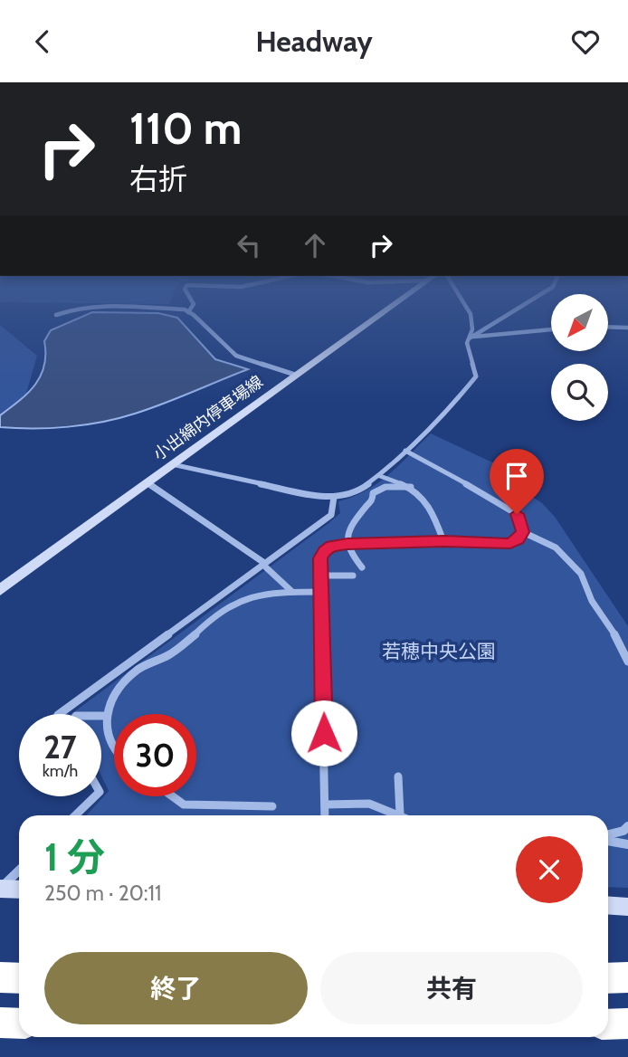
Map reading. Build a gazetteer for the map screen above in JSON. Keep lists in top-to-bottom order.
{
  "streets": {
    "main road": ["小出綿内停車場線"]
  },
  "parks": ["若穂中央公園"],
  "north": "bottom left",
  "page": {
    "header": "Headway",
    "turn": ["110 m", "右折"],
    "speed": "27 km/h",
    "limit": "30",
    "heading": ["1 分", "250 m · 20:11"],
    "buttons": ["終了", "共有"]
  }
}
